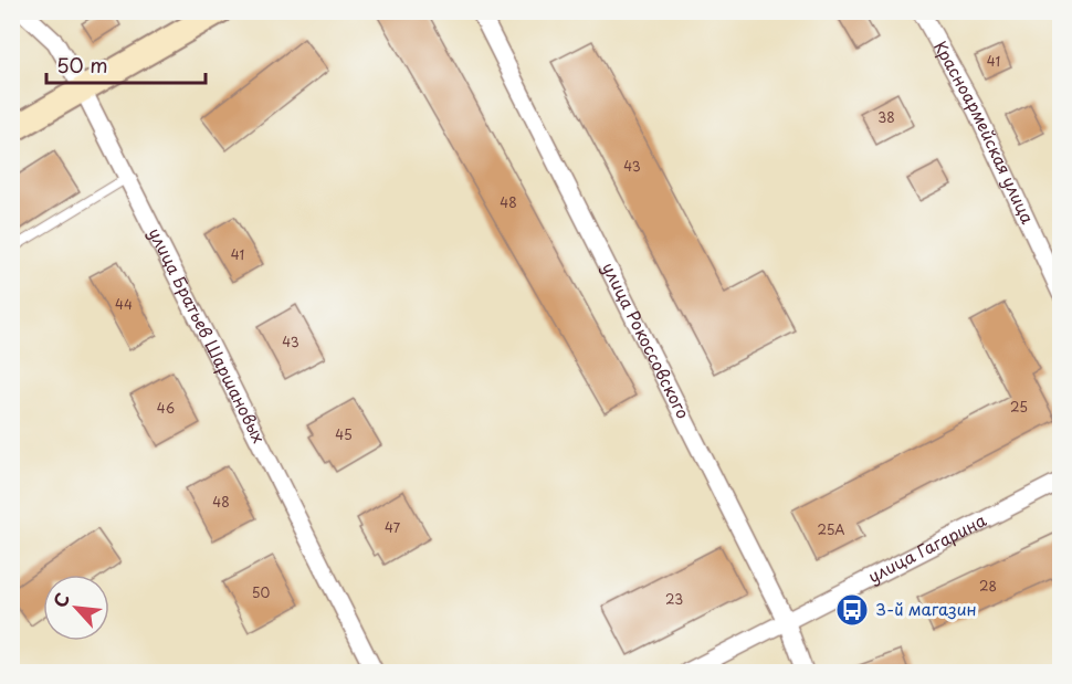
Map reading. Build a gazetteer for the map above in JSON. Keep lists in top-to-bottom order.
{
  "streets": {
    "street": [
      "Красноармейская улица",
      "улица Братьев Шаршановых",
      "улица Рокоссовского",
      "улица Гагарина"
    ]
  },
  "crossings": [
    ["улица Рокоссовского", "улица Гагарина"]
  ],
  "places": {
    "bus stop": ["3-й магазин"]
  },
  "house_numbers": [
    "41",
    "38",
    "43",
    "48",
    "41",
    "44",
    "43",
    "25",
    "46",
    "45",
    "48",
    "47",
    "25А",
    "28",
    "50",
    "23"
  ],
  "scale_bar": "50 m",
  "north": "top left"
}
